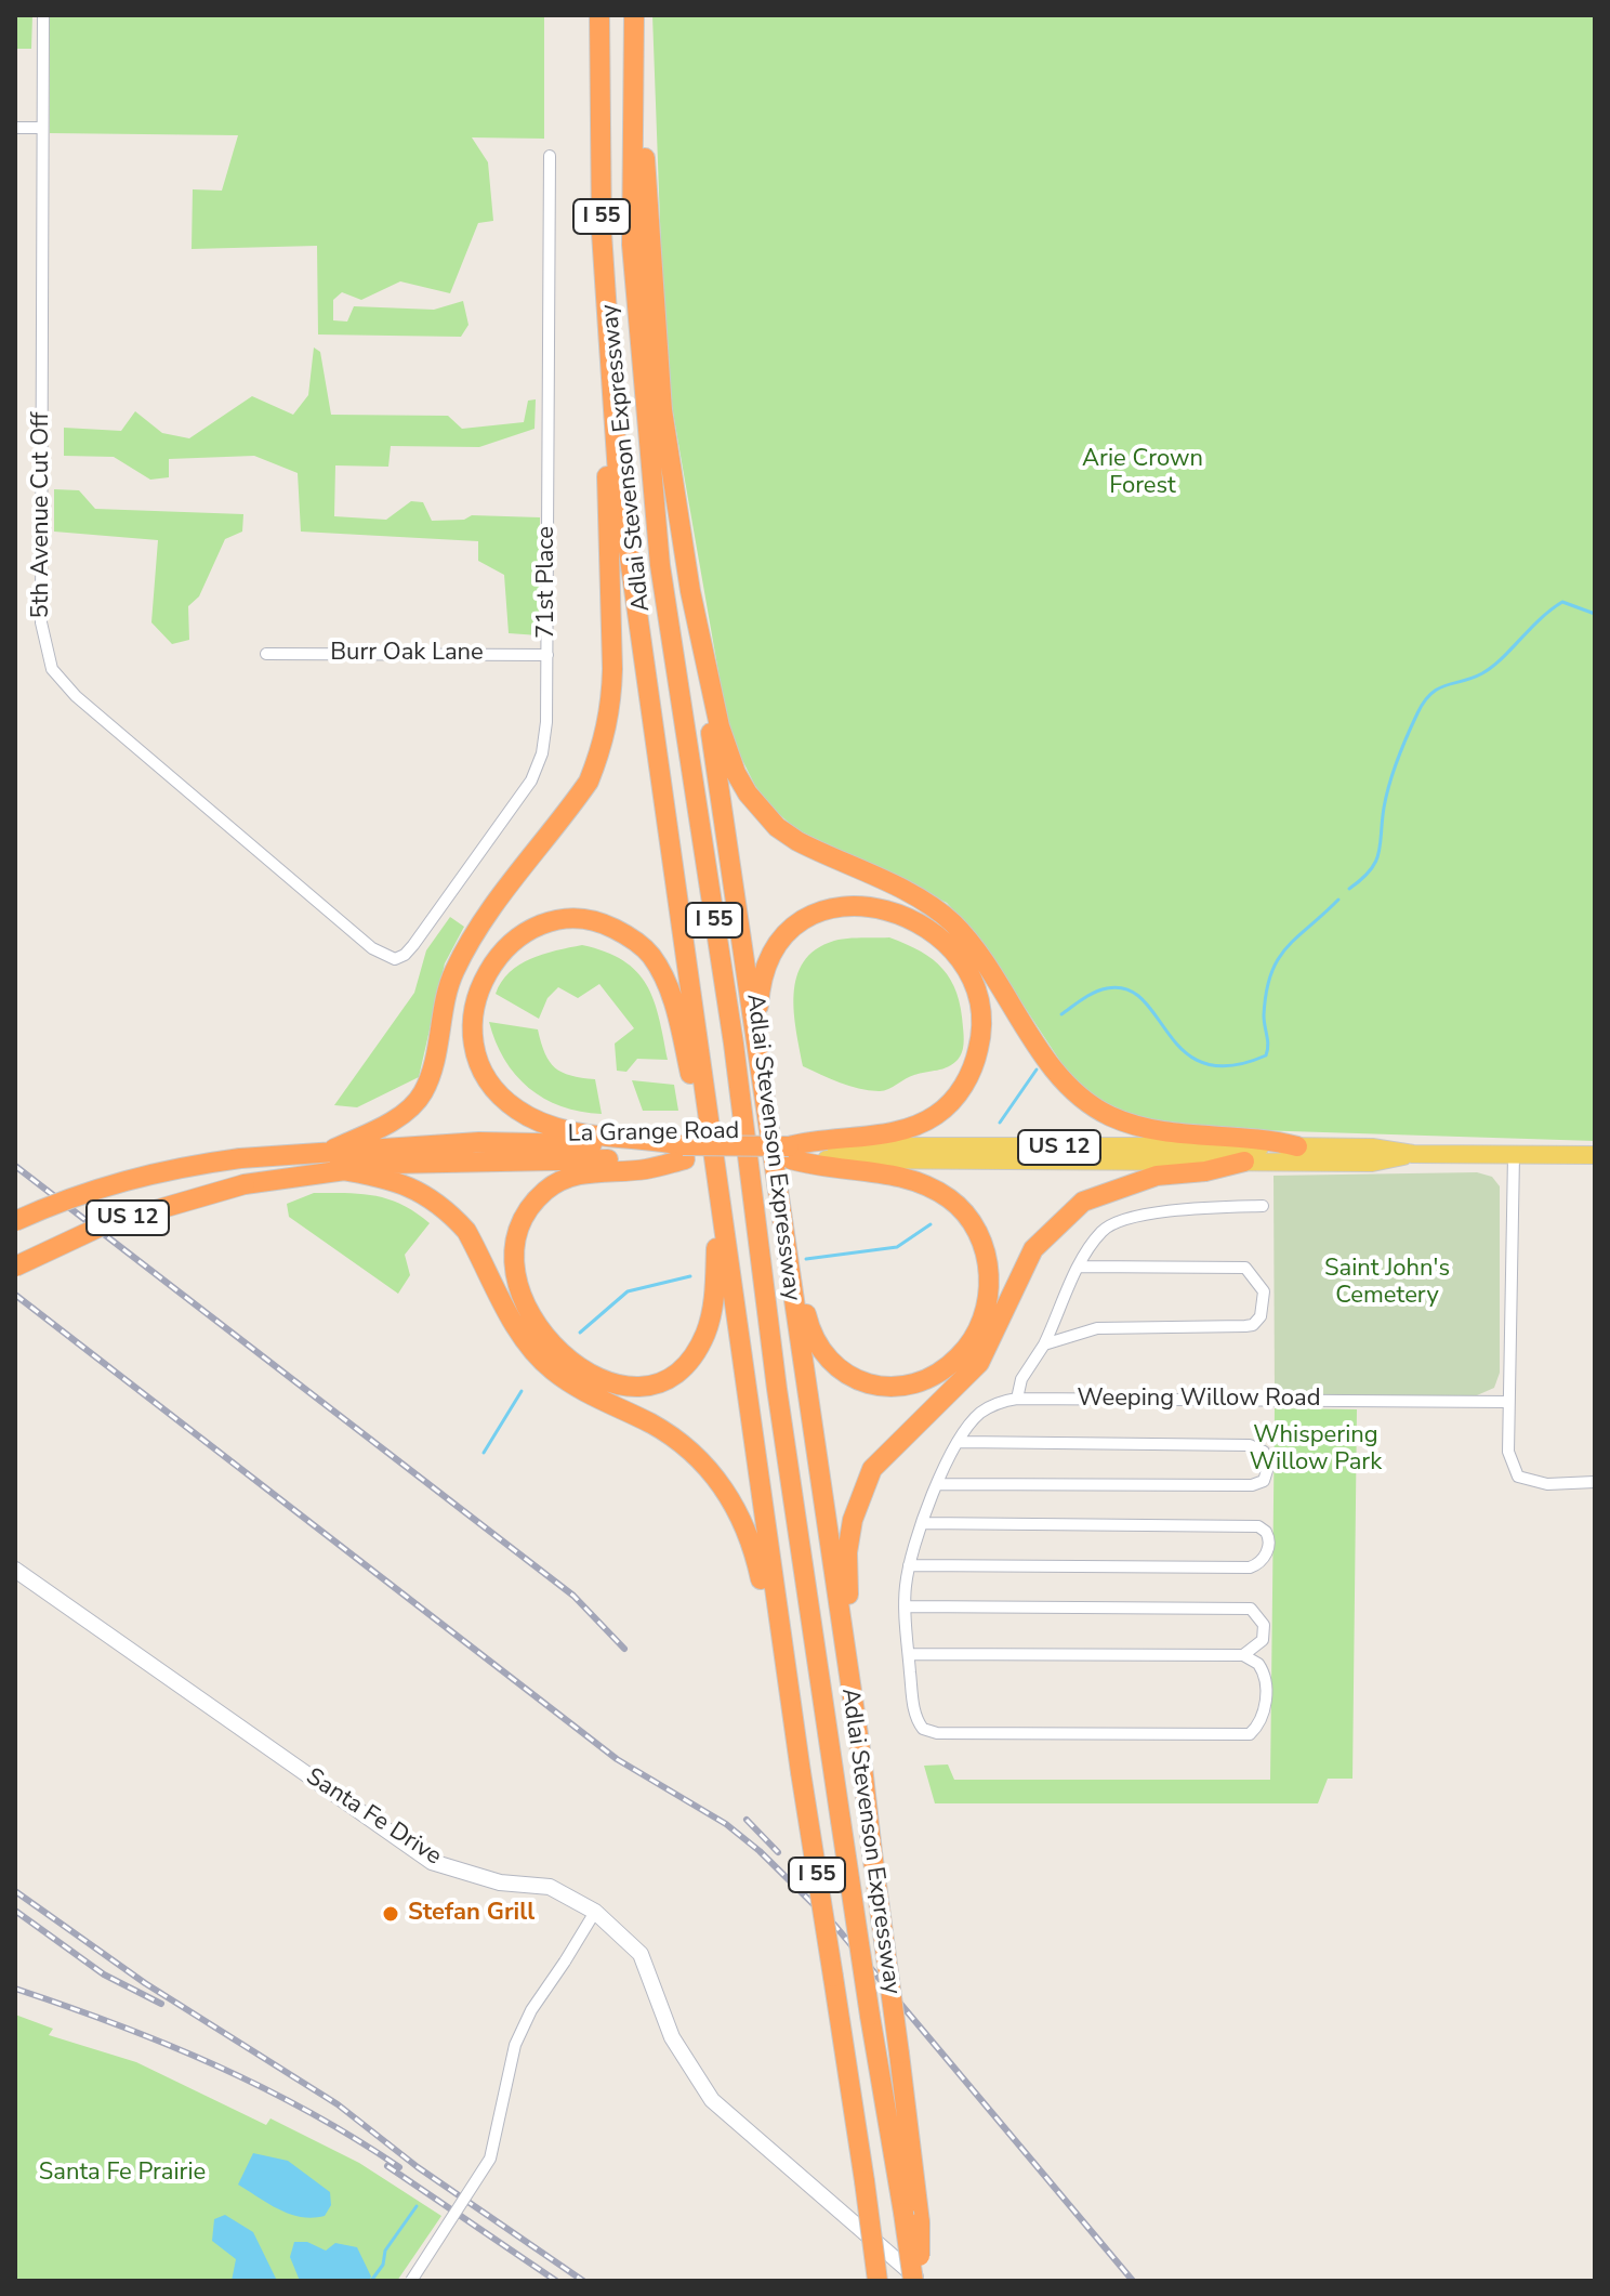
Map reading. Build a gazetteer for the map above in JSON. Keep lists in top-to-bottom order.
{
  "streets": {
    "highway": [
      "I 55",
      "Adlai Stevenson Expressway",
      "La Grange Road",
      "US 12"
    ],
    "street": [
      "5th Avenue Cut Off",
      "71st Place",
      "Burr Oak Lane",
      "Weeping Willow Road",
      "Santa Fe Drive"
    ]
  },
  "crossings": [
    ["5th Avenue Cut Off", "71st Place"],
    ["71st Place", "Burr Oak Lane"]
  ],
  "parks": [
    "Arie Crown Forest",
    "Saint John's Cemetery",
    "Whispering Willow Park",
    "Santa Fe Prairie"
  ],
  "places": ["Stefan Grill"]
}
